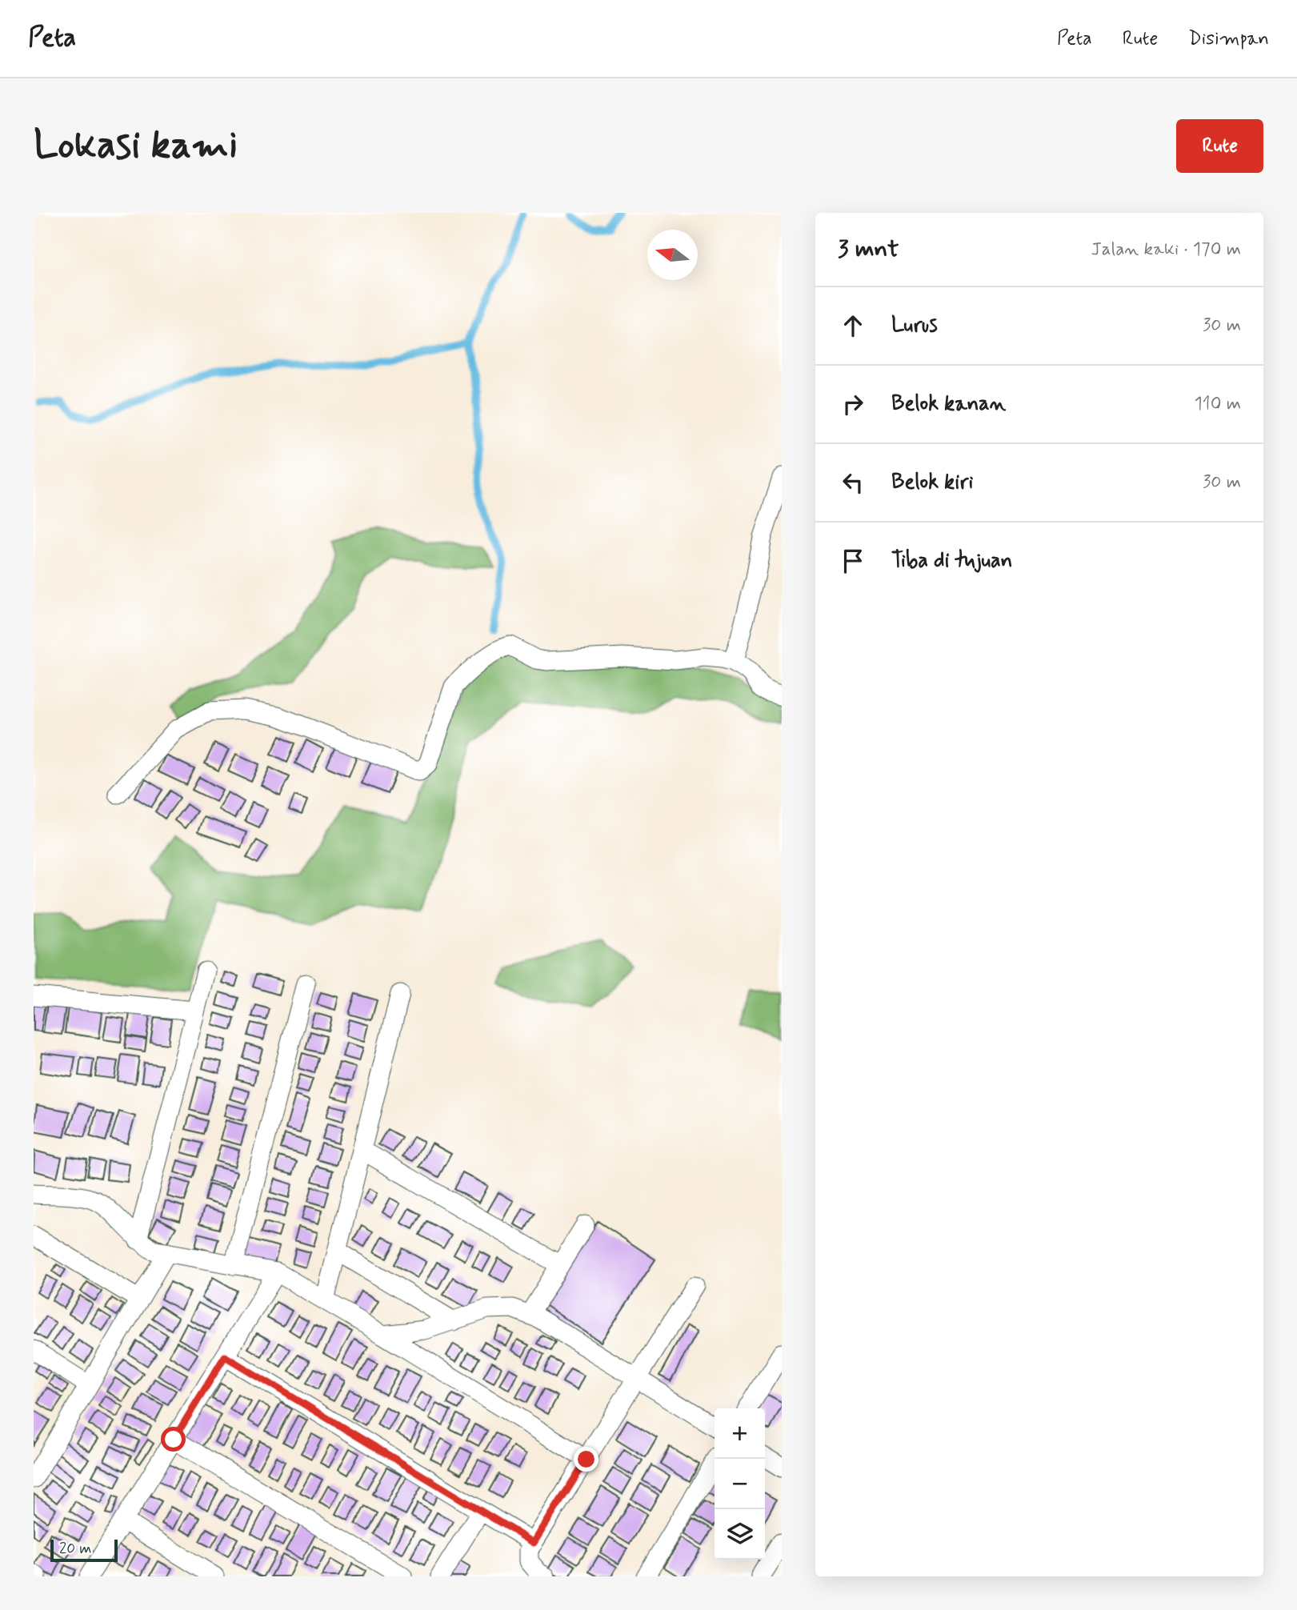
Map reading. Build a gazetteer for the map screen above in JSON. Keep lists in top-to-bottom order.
{
  "scale_bar": "20 m",
  "north": "left",
  "page": {
    "header": "Peta",
    "nav": ["Peta", "Rute", "Disimpan"],
    "buttons": "Rute",
    "title": "Lokasi kami",
    "heading": ["3 mnt", "Jalan kaki · 170 m"],
    "list": [
      ["Lurus", "30 m"],
      ["Belok kanan", "110 m"],
      ["Belok kiri", "30 m"],
      "Tiba di tujuan"
    ],
    "map_buttons": ["+", "−"],
    "scale": "20 m"
  }
}
